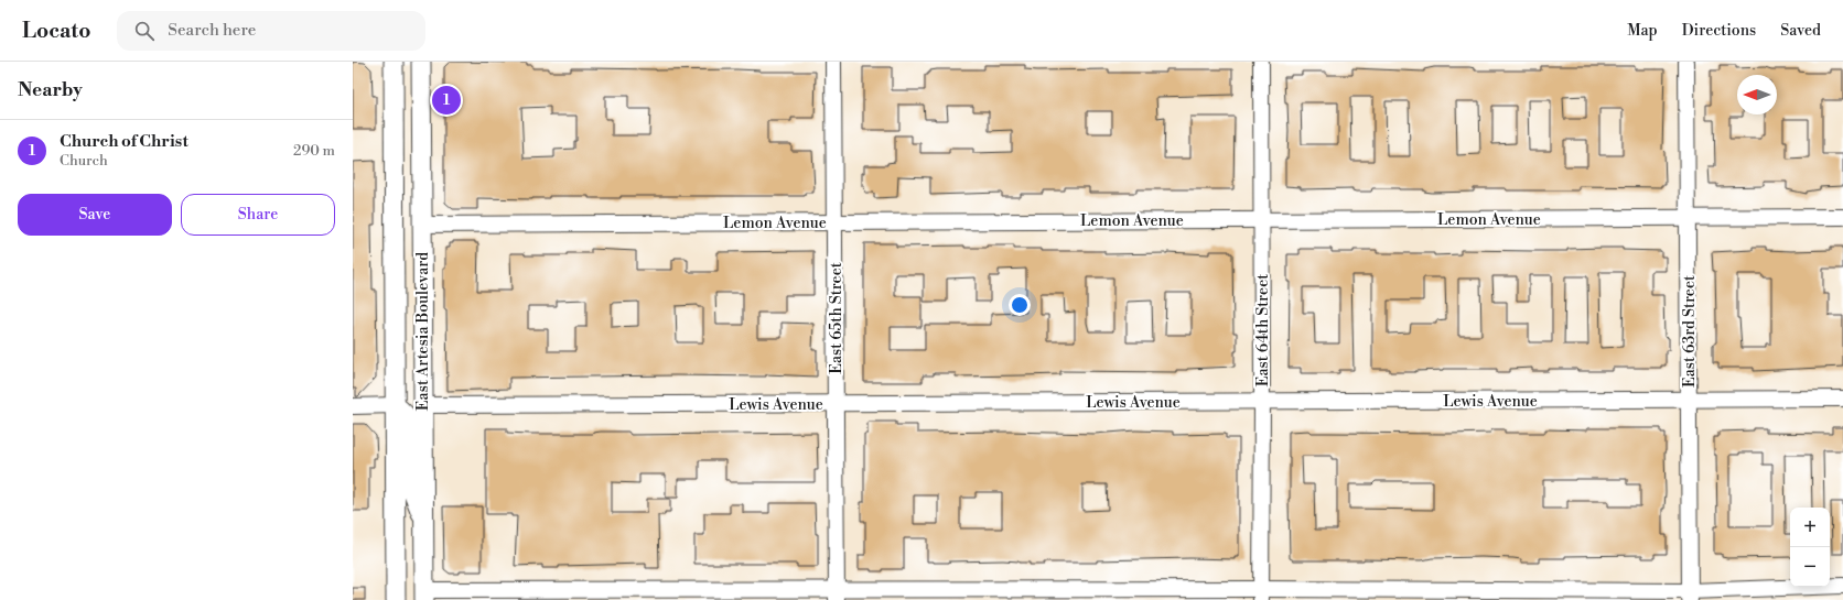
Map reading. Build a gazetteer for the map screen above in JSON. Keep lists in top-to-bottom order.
{
  "streets": {
    "main road": ["East Artesia Boulevard"],
    "street": [
      "Lemon Avenue",
      "East 65th Street",
      "East 64th Street",
      "East 63rd Street",
      "Lewis Avenue"
    ]
  },
  "crossings": [
    ["Lemon Avenue", "East 65th Street"],
    ["Lemon Avenue", "East 64th Street"],
    ["Lemon Avenue", "East Artesia Boulevard"],
    ["Lemon Avenue", "East 63rd Street"],
    ["East 65th Street", "Lewis Avenue"],
    ["East 64th Street", "Lewis Avenue"],
    ["East Artesia Boulevard", "Lewis Avenue"],
    ["East 63rd Street", "Lewis Avenue"]
  ],
  "north": "left",
  "page": {
    "header": "Locato",
    "search": "Search here",
    "nav": ["Map", "Directions", "Saved"],
    "heading": "Nearby",
    "pins": "1",
    "list": [
      {
        "mark": "1",
        "name": "Church of Christ",
        "note": "Church",
        "value": "290 m"
      }
    ],
    "buttons": ["Save", "Share"],
    "map_buttons": ["+", "−"]
  }
}
